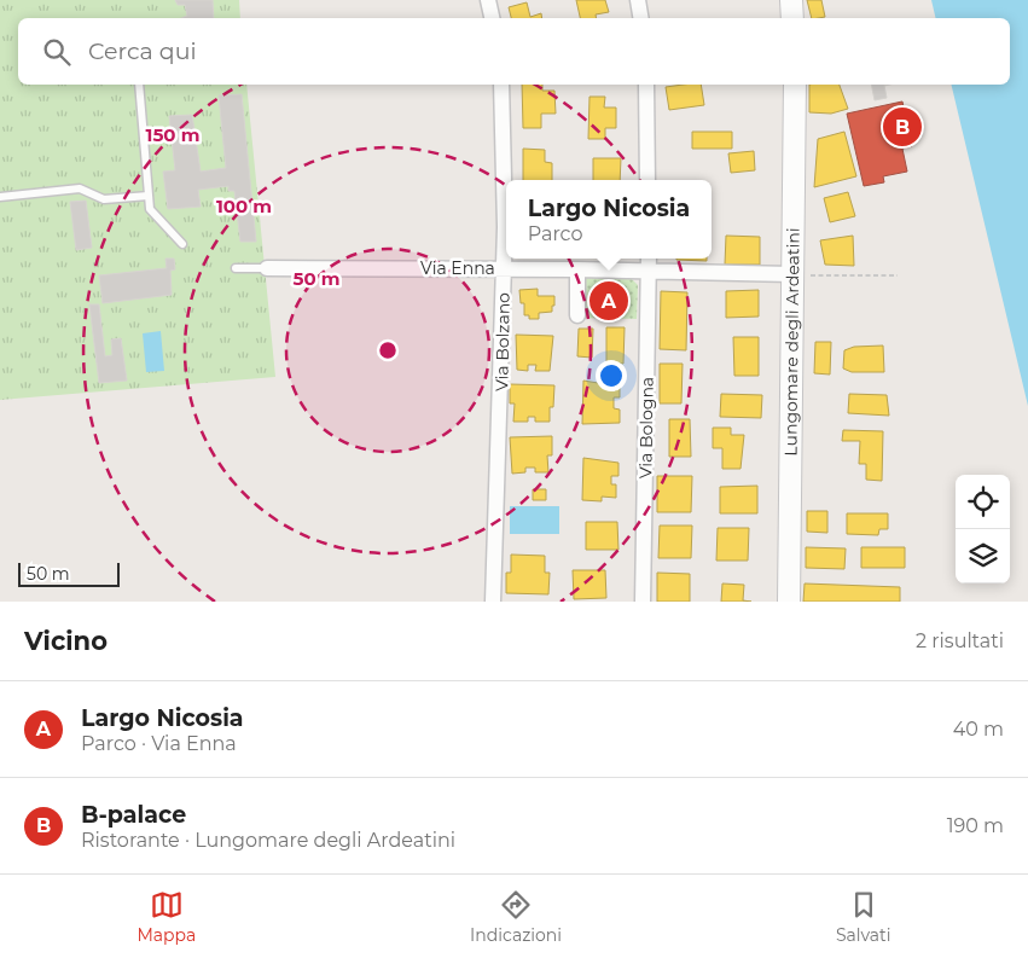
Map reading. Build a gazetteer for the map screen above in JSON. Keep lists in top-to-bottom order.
{
  "streets": {
    "main road": ["Lungomare degli Ardeatini"],
    "street": ["Via Enna", "Via Bolzano", "Via Bologna"]
  },
  "crossings": [
    ["Via Enna", "Via Bolzano"],
    ["Via Enna", "Lungomare degli Ardeatini"],
    ["Via Enna", "Via Bologna"]
  ],
  "scale_bar": "50 m",
  "page": {
    "search": "Cerca qui",
    "pins": ["B", "A"],
    "popup": ["Largo Nicosia", "Parco"],
    "scale": "50 m",
    "heading": ["Vicino", "2 risultati"],
    "list": [
      {
        "mark": "A",
        "name": "Largo Nicosia",
        "note": "Parco · Via Enna",
        "value": "40 m"
      },
      {
        "mark": "B",
        "name": "B-palace",
        "note": "Ristorante · Lungomare degli Ardeatini",
        "value": "190 m"
      }
    ],
    "nav": ["Mappa", "Indicazioni", "Salvati"]
  },
  "rings": ["150 m", "100 m", "50 m"]
}
